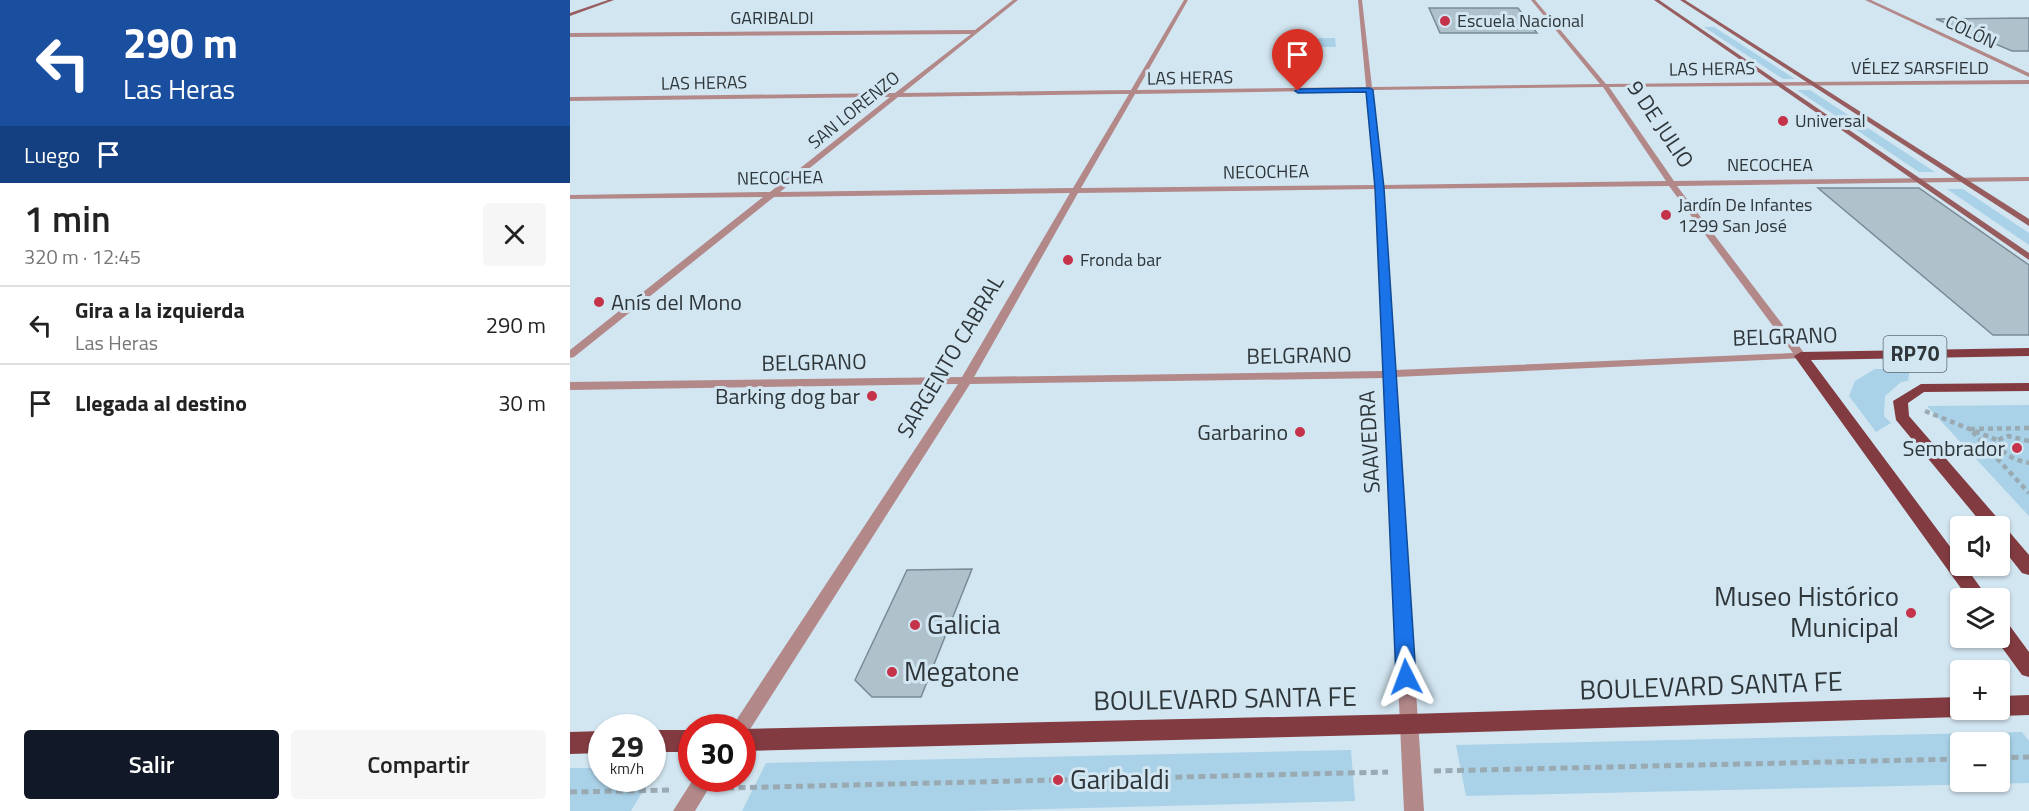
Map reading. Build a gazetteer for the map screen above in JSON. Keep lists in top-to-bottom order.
{
  "streets": {
    "main road": [
      "9 DE JULIO",
      "BELGRANO",
      "RP70",
      "BOULEVARD SANTA FE"
    ],
    "street": [
      "GARIBALDI",
      "COLÓN",
      "VÉLEZ SARSFIELD",
      "LAS HERAS",
      "SAN LORENZO",
      "NECOCHEA",
      "SARGENTO CABRAL",
      "SAAVEDRA"
    ]
  },
  "crossings": [
    ["GARIBALDI", "SAN LORENZO"],
    ["VÉLEZ SARSFIELD", "LAS HERAS"],
    ["LAS HERAS", "SAN LORENZO"],
    ["LAS HERAS", "9 DE JULIO"],
    ["LAS HERAS", "SARGENTO CABRAL"],
    ["LAS HERAS", "SAAVEDRA"],
    ["SAN LORENZO", "NECOCHEA"],
    ["9 DE JULIO", "NECOCHEA"],
    ["9 DE JULIO", "BELGRANO"],
    ["NECOCHEA", "SARGENTO CABRAL"],
    ["NECOCHEA", "SAAVEDRA"],
    ["BELGRANO", "SARGENTO CABRAL"],
    ["BELGRANO", "SAAVEDRA"],
    ["SAAVEDRA", "BOULEVARD SANTA FE"]
  ],
  "places": [
    "Escuela Nacional",
    "Universal",
    "Jardín De Infantes 1299 San José",
    "Fronda bar",
    "Anís del Mono",
    "Barking dog bar",
    "Garbarino",
    "Sembrador",
    "Museo Histórico Municipal",
    "Galicia",
    "Megatone",
    "Garibaldi"
  ],
  "page": {
    "turn": ["290 m", "Las Heras"],
    "then": "Luego",
    "heading": ["1 min", "320 m · 12:45"],
    "list": [
      {
        "name": "Gira a la izquierda",
        "note": "Las Heras",
        "value": "290 m"
      },
      {
        "name": "Llegada al destino",
        "value": "30 m"
      }
    ],
    "map_buttons": ["+", "−"],
    "speed": "29 km/h",
    "limit": "30",
    "buttons": ["Salir", "Compartir"]
  }
}
